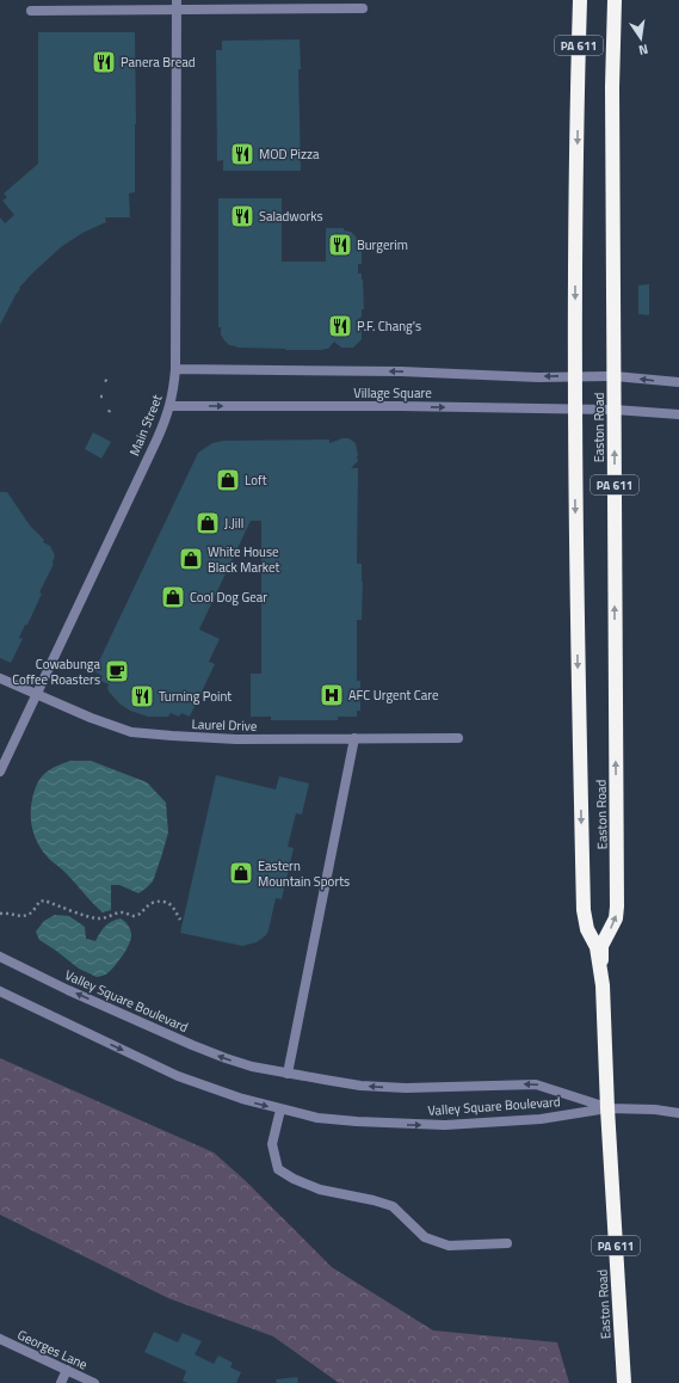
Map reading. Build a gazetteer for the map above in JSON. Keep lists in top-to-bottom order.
{
  "streets": {
    "highway": ["PA 611", "Easton Road"],
    "street": [
      "Village Square",
      "Main Street",
      "Laurel Drive",
      "Valley Square Boulevard",
      "Georges Lane"
    ]
  },
  "crossings": [
    ["Village Square", "Main Street"],
    ["Village Square", "Easton Road"],
    ["Main Street", "Laurel Drive"],
    ["Easton Road", "Valley Square Boulevard"]
  ],
  "places": {
    "restaurant": [
      "Panera Bread",
      "MOD Pizza",
      "Saladworks",
      "Burgerim",
      "P.F. Chang's",
      "Turning Point"
    ],
    "shop": [
      "Loft",
      "J.Jill",
      "White House Black Market",
      "Cool Dog Gear",
      "Eastern Mountain Sports"
    ],
    "cafe": ["Cowabunga Coffee Roasters"],
    "hospital": ["AFC Urgent Care"]
  },
  "north": "bottom"
}
